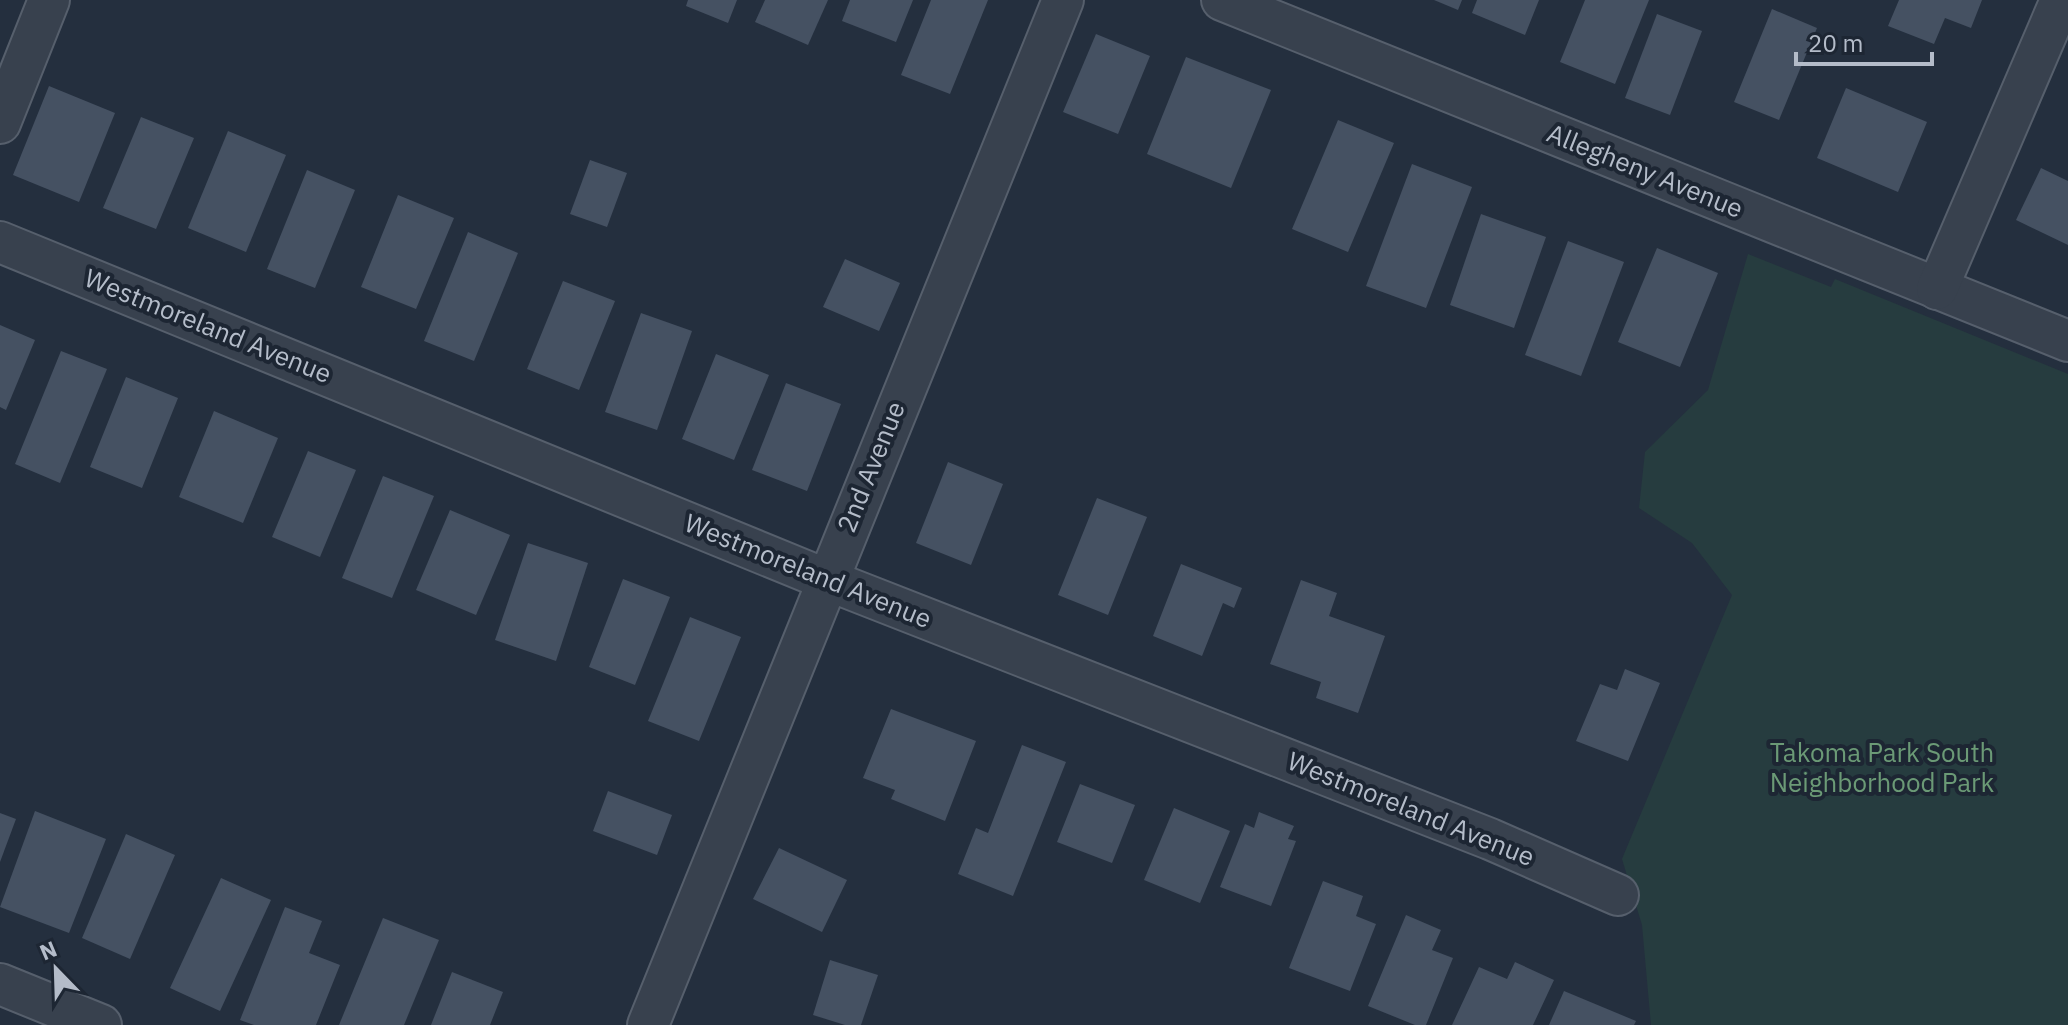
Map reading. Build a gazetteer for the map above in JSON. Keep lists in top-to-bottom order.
{
  "streets": {
    "street": ["Allegheny Avenue", "Westmoreland Avenue", "2nd Avenue"]
  },
  "crossings": [
    ["Westmoreland Avenue", "2nd Avenue"]
  ],
  "parks": ["Takoma Park South Neighborhood Park"],
  "scale_bar": "20 m",
  "north": "top left"
}
